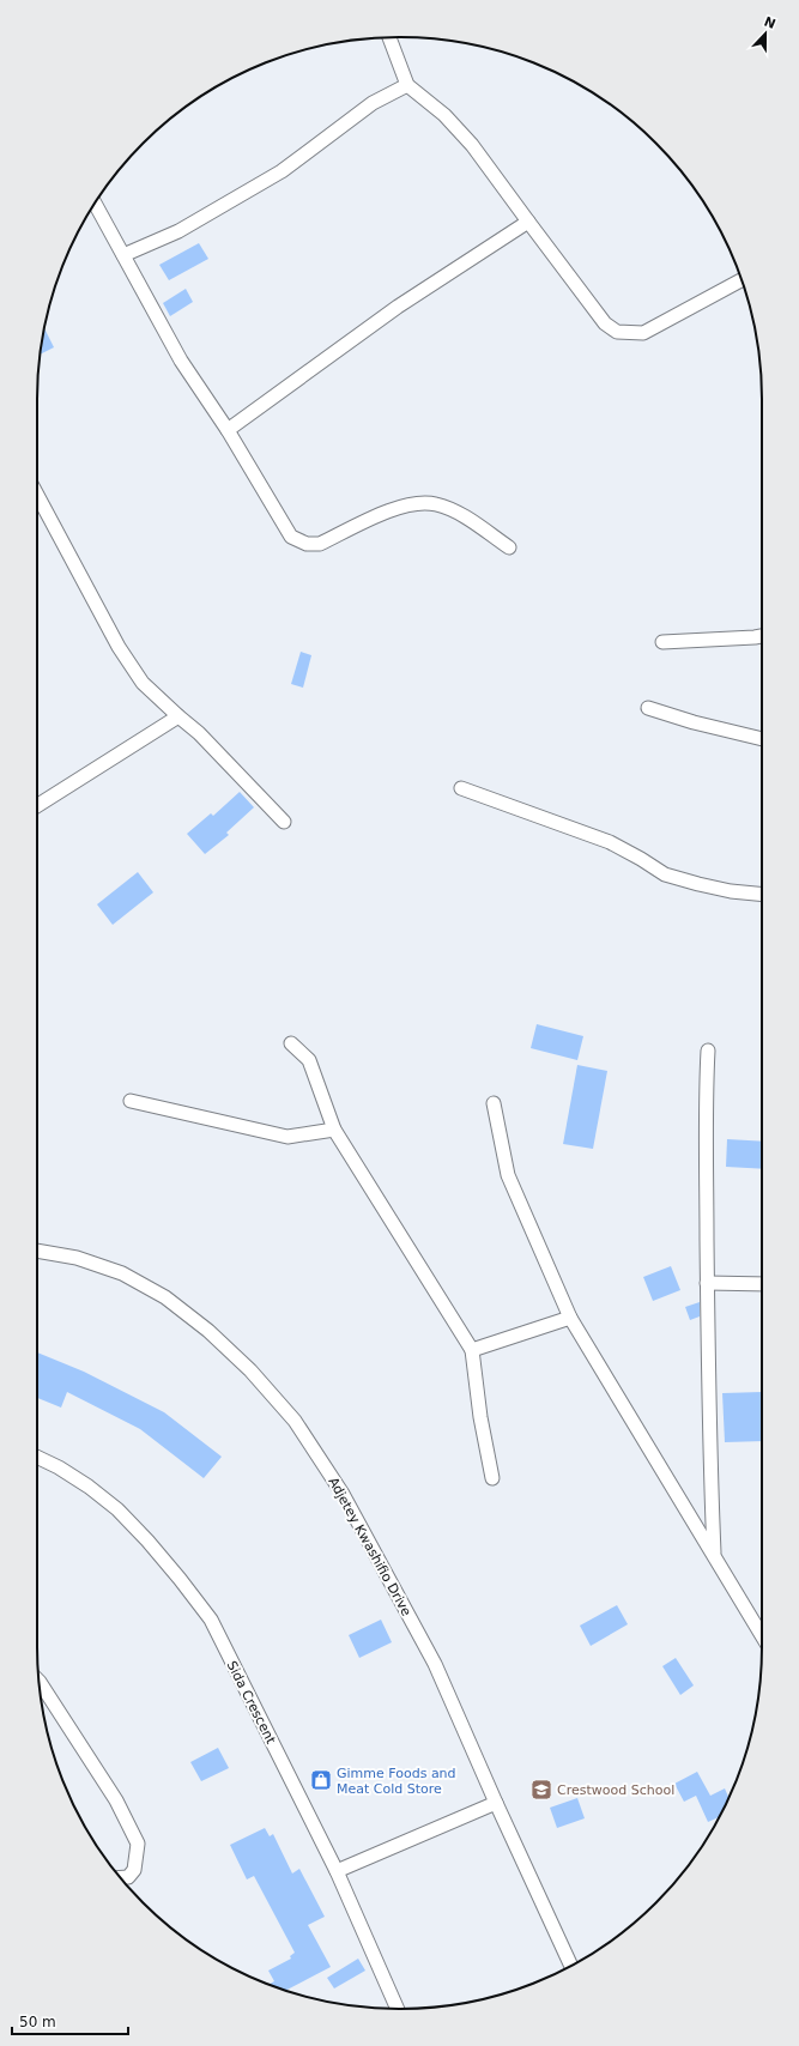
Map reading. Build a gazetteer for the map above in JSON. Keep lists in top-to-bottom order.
{
  "streets": {
    "street": ["Adjetey Kwashifio Drive", "Sida Crescent"]
  },
  "places": {
    "shop": ["Gimme Foods and Meat Cold Store"],
    "school or university": ["Crestwood School"]
  },
  "scale_bar": "50 m",
  "north": "top"
}
